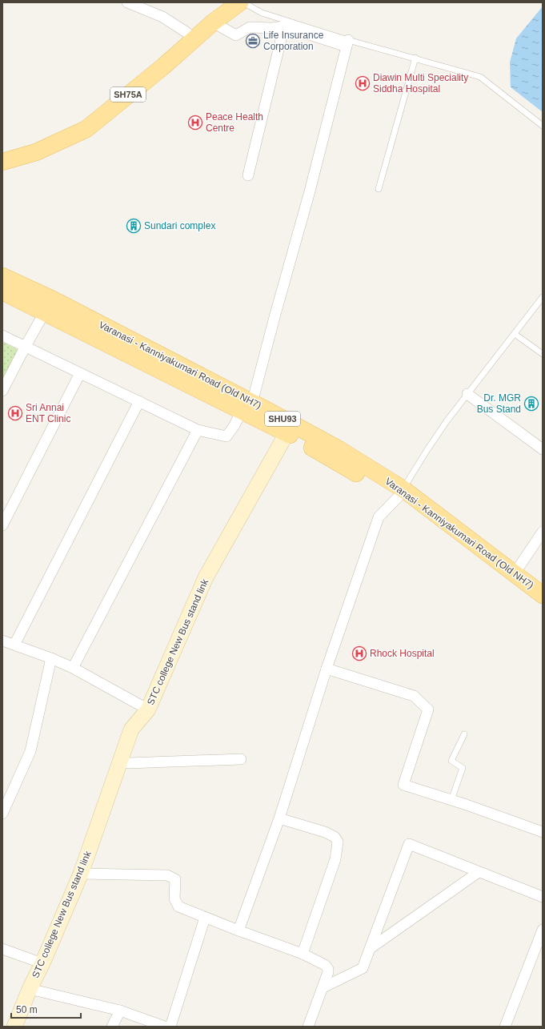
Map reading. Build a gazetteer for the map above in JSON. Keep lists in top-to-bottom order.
{
  "streets": {
    "main road": ["SH75A", "Varanasi - Kanniyakumari Road (Old NH7)", "SHU93"],
    "street": ["STC college New Bus stand link"]
  },
  "crossings": [
    ["Varanasi - Kanniyakumari Road (Old NH7)", "STC college New Bus stand link"]
  ],
  "places": {
    "office": ["Life Insurance Corporation"],
    "hospital": [
      "Diawin Multi Speciality Siddha Hospital",
      "Peace Health Centre",
      "Sri Annai ENT Clinic",
      "Rhock Hospital"
    ],
    "building": ["Sundari complex", "Dr. MGR Bus Stand"]
  },
  "scale_bar": "50 m"
}
